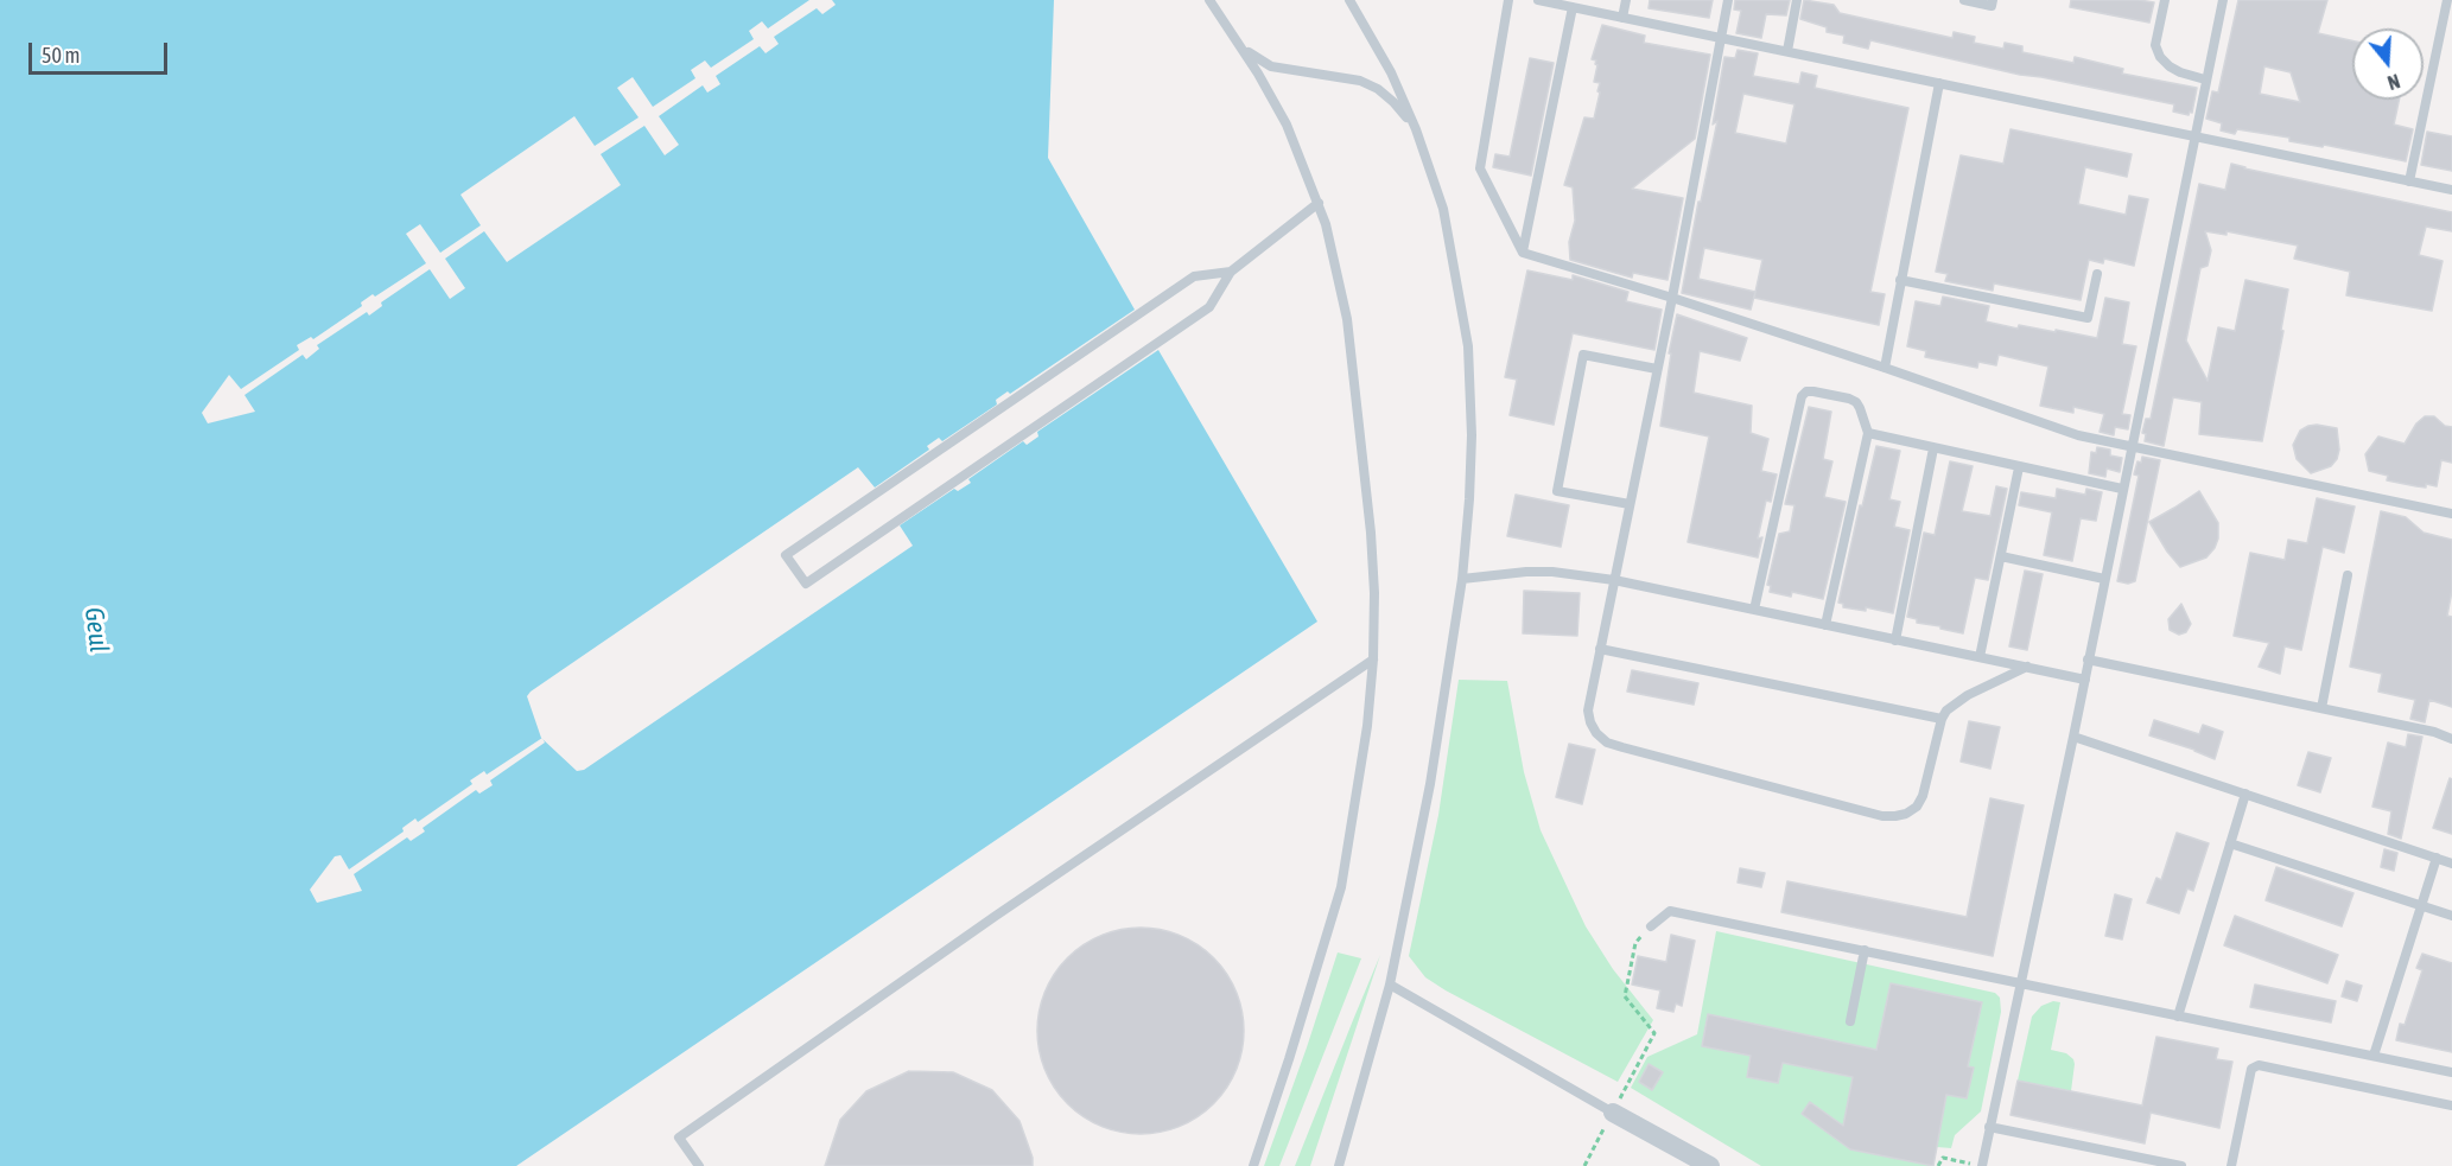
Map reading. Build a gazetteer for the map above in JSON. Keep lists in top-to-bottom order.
{
  "water": ["Geul"],
  "scale_bar": "50 m",
  "north": "bottom"
}
